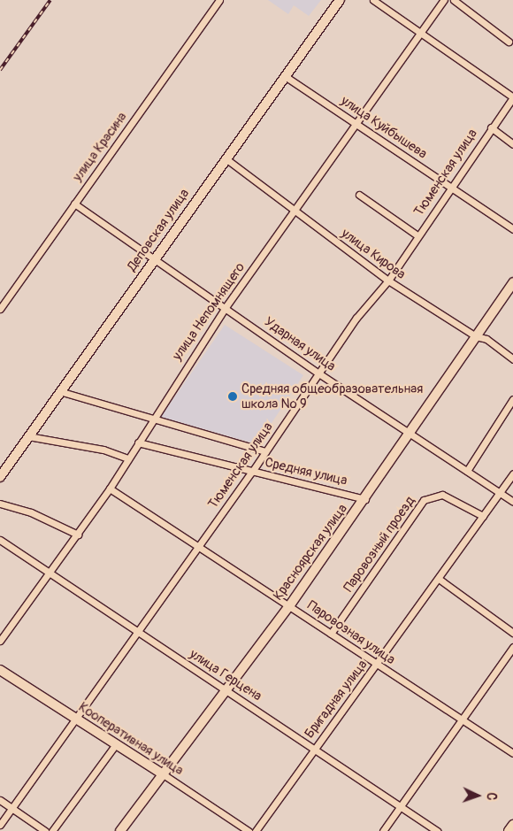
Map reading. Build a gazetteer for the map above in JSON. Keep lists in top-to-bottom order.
{
  "streets": {
    "main road": ["Деповская улица", "Красноярская улица", "Кооперативная улица"],
    "street": [
      "улица Куйбышева",
      "улица Красина",
      "Тюменская улица",
      "улица Кирова",
      "улица Непомнящего",
      "Ударная улица",
      "Средняя улица",
      "Паровозный проезд",
      "Паровозная улица",
      "улица Герцена",
      "Бригадная улица"
    ]
  },
  "crossings": [
    ["улица Куйбышева", "Тюменская улица"],
    ["улица Куйбышева", "Деповская улица"],
    ["улица Куйбышева", "улица Непомнящего"],
    ["улица Красина", "Ударная улица"],
    ["Тюменская улица", "улица Кирова"],
    ["Тюменская улица", "Ударная улица"],
    ["Тюменская улица", "Средняя улица"],
    ["Тюменская улица", "Паровозная улица"],
    ["Тюменская улица", "улица Герцена"],
    ["Тюменская улица", "Кооперативная улица"],
    ["Деповская улица", "улица Кирова"],
    ["Деповская улица", "Ударная улица"],
    ["улица Кирова", "улица Непомнящего"],
    ["улица Кирова", "Красноярская улица"],
    ["улица Непомнящего", "Ударная улица"],
    ["улица Непомнящего", "Средняя улица"],
    ["улица Непомнящего", "Паровозная улица"],
    ["улица Непомнящего", "улица Герцена"],
    ["Ударная улица", "Красноярская улица"],
    ["Ударная улица", "Бригадная улица"],
    ["Средняя улица", "Красноярская улица"],
    ["Паровозный проезд", "Паровозная улица"],
    ["Паровозный проезд", "Бригадная улица"],
    ["Красноярская улица", "Паровозная улица"],
    ["Красноярская улица", "улица Герцена"],
    ["Красноярская улица", "Кооперативная улица"],
    ["Паровозная улица", "Бригадная улица"],
    ["улица Герцена", "Бригадная улица"]
  ],
  "places": ["Средняя общеобразовательная школа № 9"],
  "north": "right"
}
